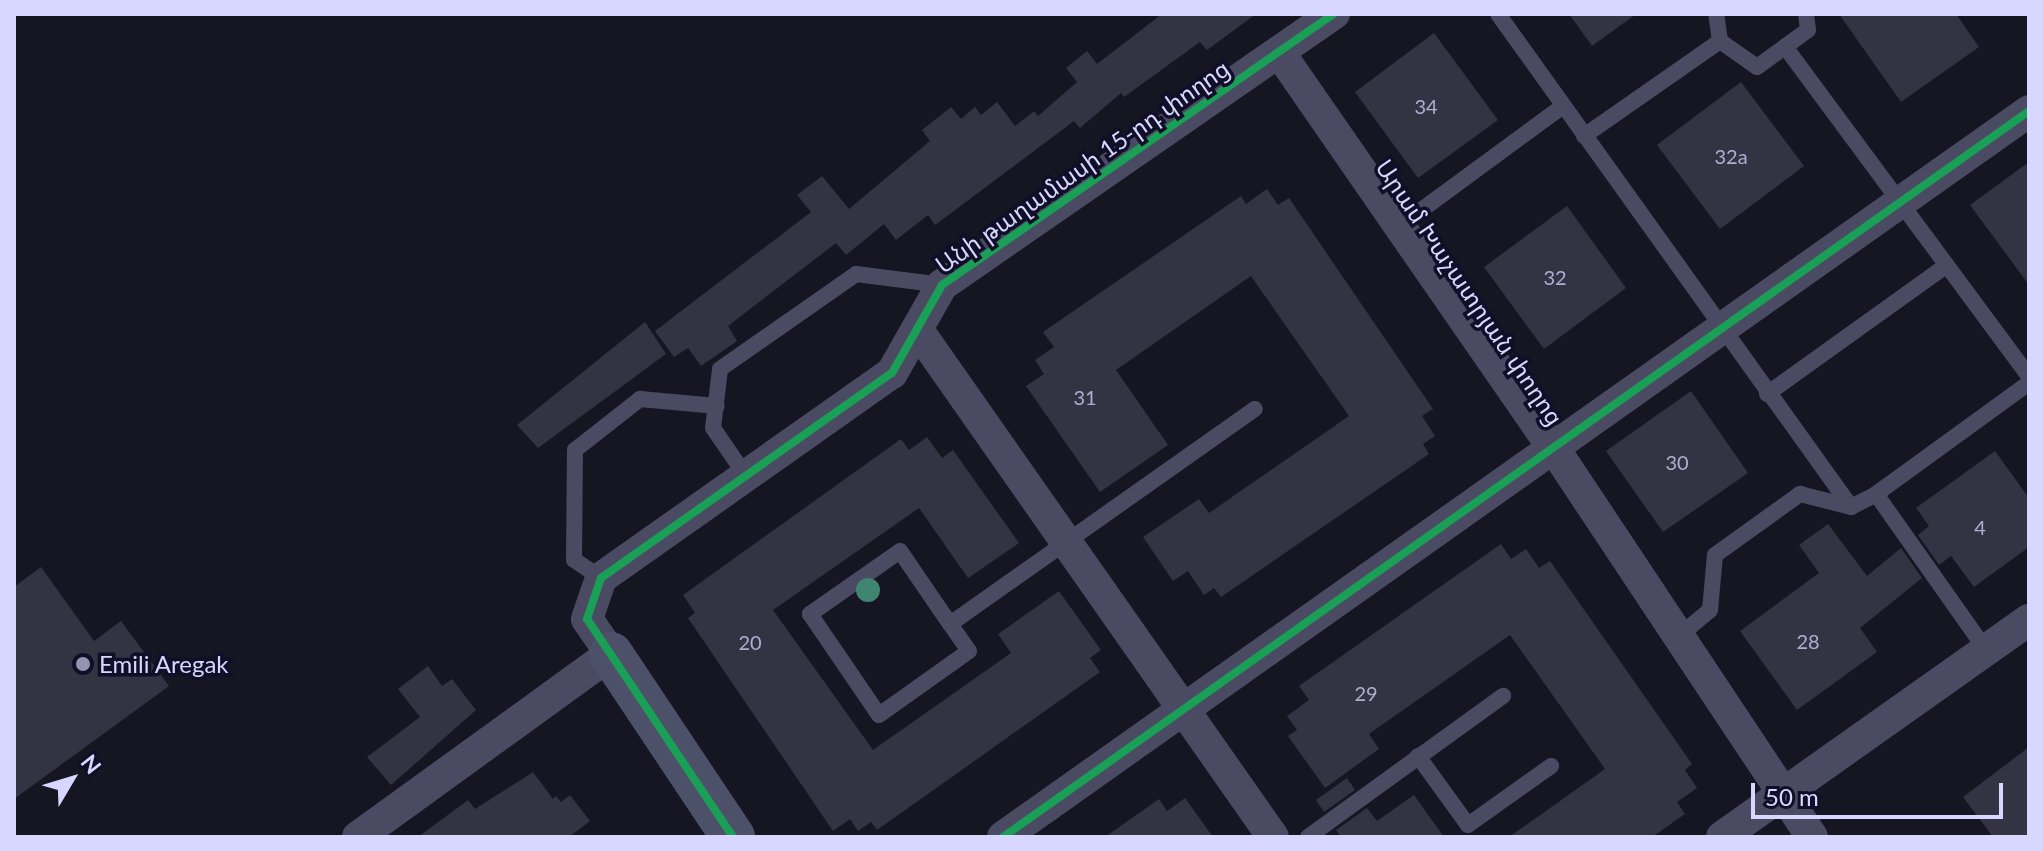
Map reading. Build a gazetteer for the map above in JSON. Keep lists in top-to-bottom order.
{
  "streets": {
    "street": ["Անի թաղամասի 15-րդ փողոց", "Արամ Խաչատրյան փողոց"]
  },
  "crossings": [
    ["Անի թաղամասի 15-րդ փողոց", "Արամ Խաչատրյան փողոց"]
  ],
  "places": ["Emili Aregak"],
  "house_numbers": [
    "34",
    "32a",
    "32",
    "31",
    "30",
    "4",
    "28",
    "20",
    "29"
  ],
  "scale_bar": "50 m",
  "north": "top right"
}
